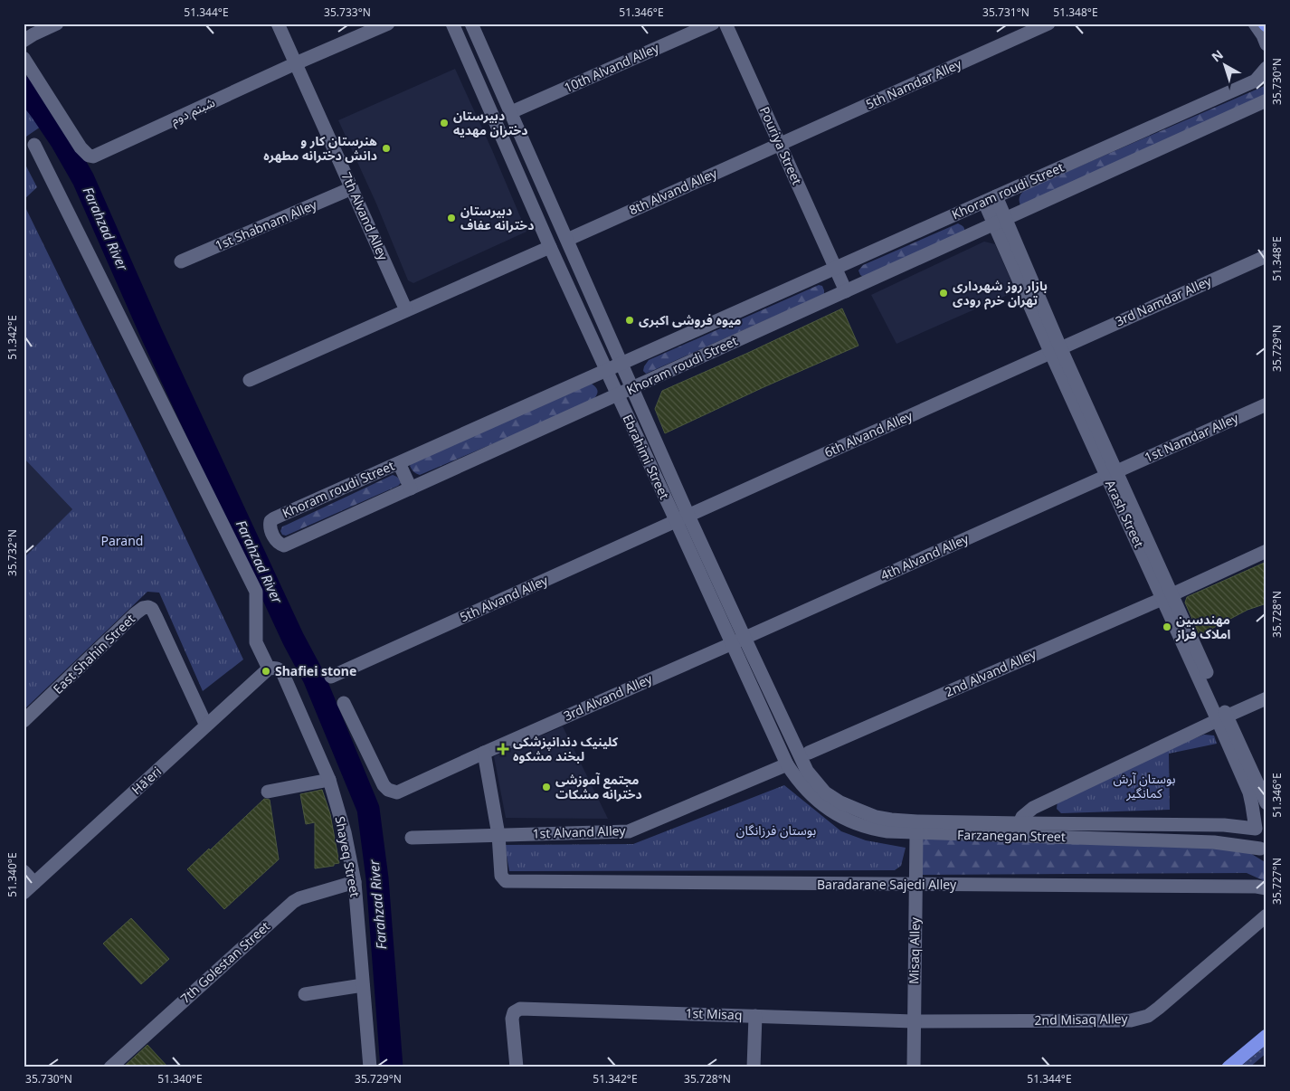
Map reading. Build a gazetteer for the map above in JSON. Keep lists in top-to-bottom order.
{
  "streets": {
    "street": [
      "10th Alvand Alley",
      "5th Namdar Alley",
      "شبنم دوم",
      "Pouriya Street",
      "Khoram roudi Street",
      "8th Alvand Alley",
      "7th Alvand Alley",
      "1st Shabnam Alley",
      "3rd Namdar Alley",
      "6th Alvand Alley",
      "1st Namdar Alley",
      "Ebrahimi Street",
      "Arash Street",
      "4th Alvand Alley",
      "5th Alvand Alley",
      "East Shahin Street",
      "2nd Alvand Alley",
      "3rd Alvand Alley",
      "Hā'eri",
      "1st Alvand Alley",
      "Farzanegan Street",
      "Shayeq Street",
      "Baradarane Sajedi Alley",
      "Misaq Alley",
      "7th Golestan Street",
      "1st Misaq",
      "2nd Misaq Alley"
    ]
  },
  "crossings": [
    ["10th Alvand Alley", "Ebrahimi Street"],
    ["5th Namdar Alley", "Pouriya Street"],
    ["5th Namdar Alley", "8th Alvand Alley"],
    ["شبنم دوم", "7th Alvand Alley"],
    ["Pouriya Street", "Khoram roudi Street"],
    ["Pouriya Street", "8th Alvand Alley"],
    ["Khoram roudi Street", "Ebrahimi Street"],
    ["Khoram roudi Street", "Arash Street"],
    ["8th Alvand Alley", "Ebrahimi Street"],
    ["7th Alvand Alley", "1st Shabnam Alley"],
    ["3rd Namdar Alley", "6th Alvand Alley"],
    ["3rd Namdar Alley", "Arash Street"],
    ["6th Alvand Alley", "Ebrahimi Street"],
    ["6th Alvand Alley", "Arash Street"],
    ["6th Alvand Alley", "5th Alvand Alley"],
    ["1st Namdar Alley", "Arash Street"],
    ["1st Namdar Alley", "4th Alvand Alley"],
    ["Ebrahimi Street", "4th Alvand Alley"],
    ["Ebrahimi Street", "5th Alvand Alley"],
    ["Ebrahimi Street", "2nd Alvand Alley"],
    ["Ebrahimi Street", "3rd Alvand Alley"],
    ["Ebrahimi Street", "1st Alvand Alley"],
    ["Ebrahimi Street", "Farzanegan Street"],
    ["Arash Street", "4th Alvand Alley"],
    ["Arash Street", "2nd Alvand Alley"],
    ["Arash Street", "Farzanegan Street"],
    ["4th Alvand Alley", "3rd Alvand Alley"],
    ["East Shahin Street", "Hā'eri"],
    ["2nd Alvand Alley", "1st Alvand Alley"],
    ["2nd Alvand Alley", "Farzanegan Street"],
    ["Hā'eri", "Shayeq Street"],
    ["1st Alvand Alley", "Farzanegan Street"],
    ["1st Alvand Alley", "Baradarane Sajedi Alley"],
    ["Farzanegan Street", "Misaq Alley"],
    ["Shayeq Street", "7th Golestan Street"],
    ["Baradarane Sajedi Alley", "Misaq Alley"],
    ["Misaq Alley", "1st Misaq"],
    ["Misaq Alley", "2nd Misaq Alley"],
    ["1st Misaq", "2nd Misaq Alley"]
  ],
  "water": ["Farahzad River"],
  "parks": ["Parand", "بوستان آرش کمانگیر", "بوستان فرزانگان"],
  "places": {
    "other": [
      "دبیرستان دختران مهدیه",
      "هنرستان کار و دانش دخترانه مطهره",
      "دبیرستان دخترانه عفاف",
      "بازار روز شهرداری تهران خرم رودی",
      "میوه فروشی اکبری",
      "مهندسین املاک فراز",
      "Shafiei stone",
      "مجتمع آموزشی دخترانه مشکات"
    ],
    "health": ["کلینیک دندانپزشکی لبخند مشکوه"]
  },
  "north": "top left",
  "coordinates": [
    "51.344°E",
    "35.733°N",
    "51.346°E",
    "35.731°N",
    "51.348°E",
    "35.730°N",
    "51.342°E",
    "35.729°N",
    "35.732°N",
    "35.728°N",
    "51.340°E",
    "35.727°N"
  ]
}
